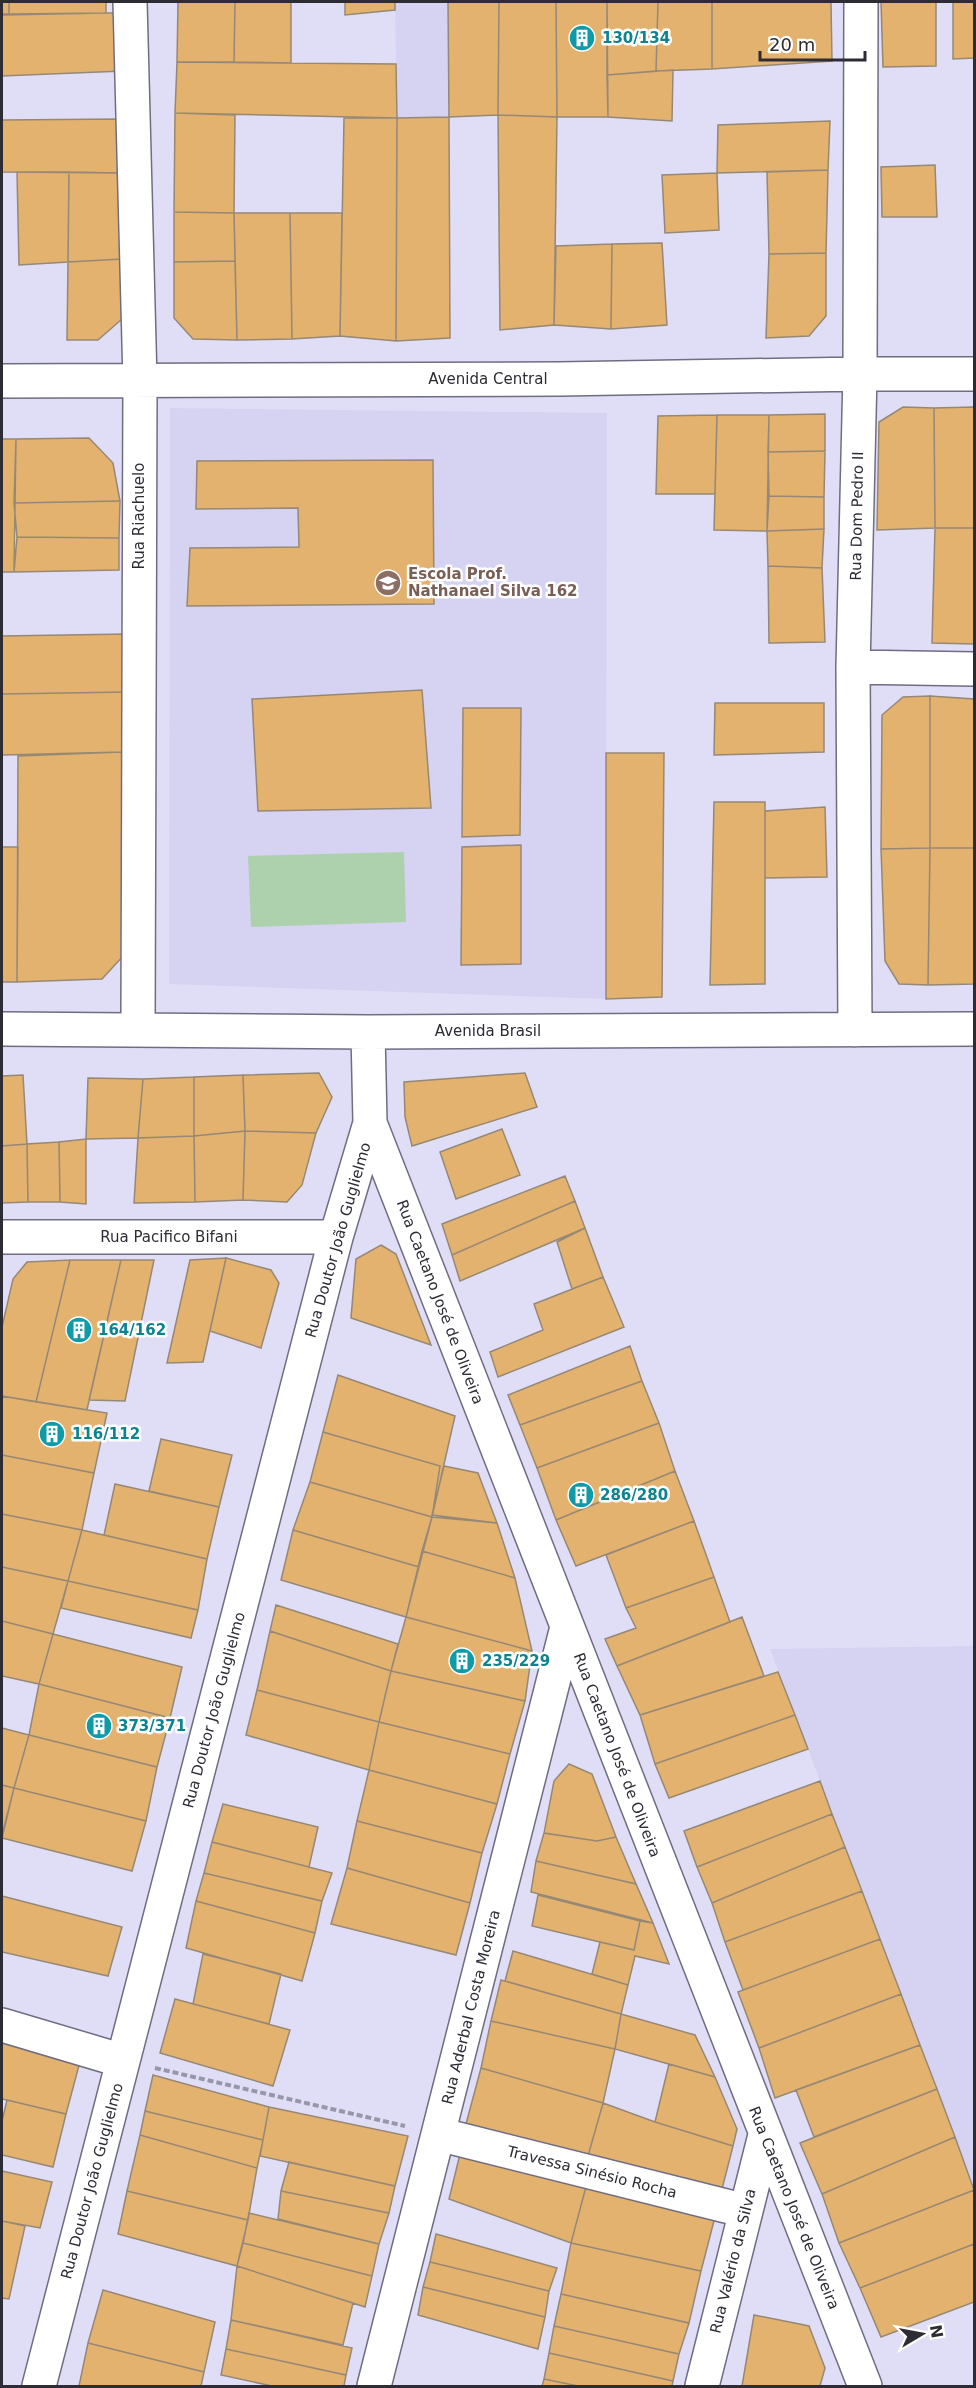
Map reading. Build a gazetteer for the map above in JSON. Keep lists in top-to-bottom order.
{
  "streets": {
    "street": [
      "Avenida Central",
      "Rua Riachuelo",
      "Rua Dom Pedro II",
      "Avenida Brasil",
      "Rua Pacifico Bifani",
      "Rua Doutor João Guglielmo",
      "Rua Caetano José de Oliveira",
      "Rua Aderbal Costa Moreira",
      "Travessa Sinésio Rocha",
      "Rua Valério da Silva"
    ]
  },
  "crossings": [
    ["Avenida Central", "Rua Riachuelo"],
    ["Avenida Central", "Rua Dom Pedro II"],
    ["Rua Riachuelo", "Avenida Brasil"],
    ["Rua Dom Pedro II", "Avenida Brasil"],
    ["Avenida Brasil", "Rua Doutor João Guglielmo"],
    ["Rua Pacifico Bifani", "Rua Doutor João Guglielmo"],
    ["Rua Doutor João Guglielmo", "Rua Caetano José de Oliveira"],
    ["Rua Caetano José de Oliveira", "Rua Aderbal Costa Moreira"],
    ["Rua Caetano José de Oliveira", "Rua Valério da Silva"],
    ["Rua Aderbal Costa Moreira", "Travessa Sinésio Rocha"],
    ["Travessa Sinésio Rocha", "Rua Valério da Silva"]
  ],
  "places": {
    "building": [
      "130/134",
      "164/162",
      "116/112",
      "286/280",
      "235/229",
      "373/371"
    ],
    "school or university": ["Escola Prof. Nathanael Silva 162"]
  },
  "scale_bar": "20 m",
  "north": "right"
}
